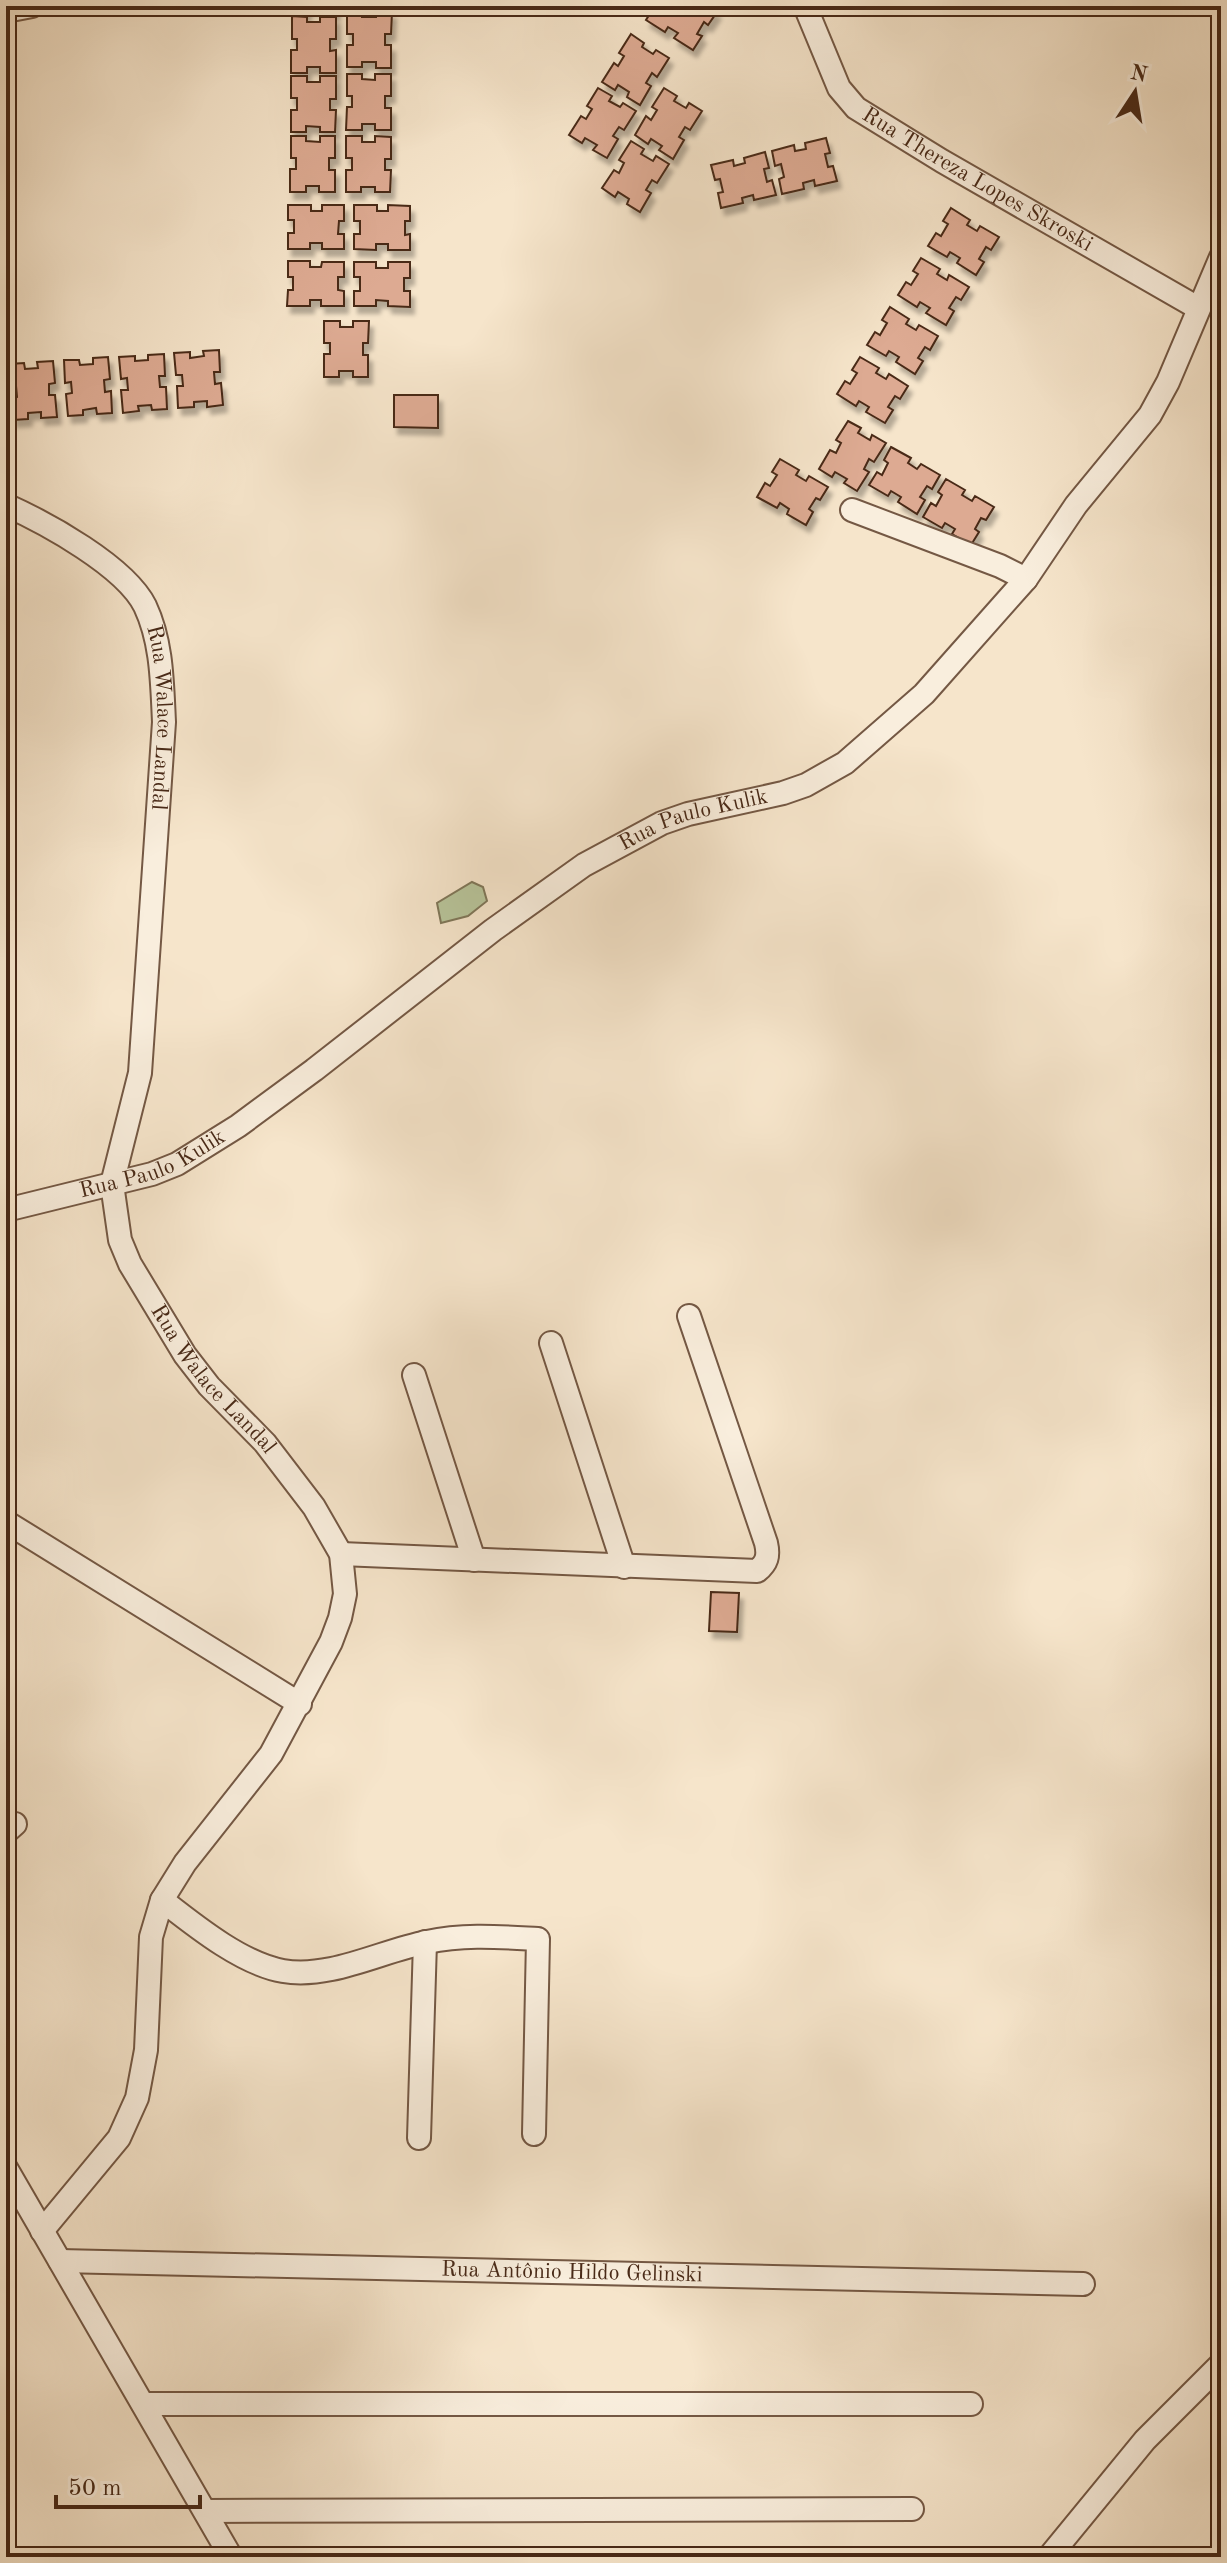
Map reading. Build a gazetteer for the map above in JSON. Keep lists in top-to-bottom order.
{
  "streets": {
    "street": [
      "Rua Thereza Lopes Skroski",
      "Rua Walace Landal",
      "Rua Paulo Kulik",
      "Rua Antônio Hildo Gelinski"
    ]
  },
  "crossings": [
    ["Rua Thereza Lopes Skroski", "Rua Paulo Kulik"],
    ["Rua Walace Landal", "Rua Paulo Kulik"]
  ],
  "scale_bar": "50 m",
  "north": "top"
}
